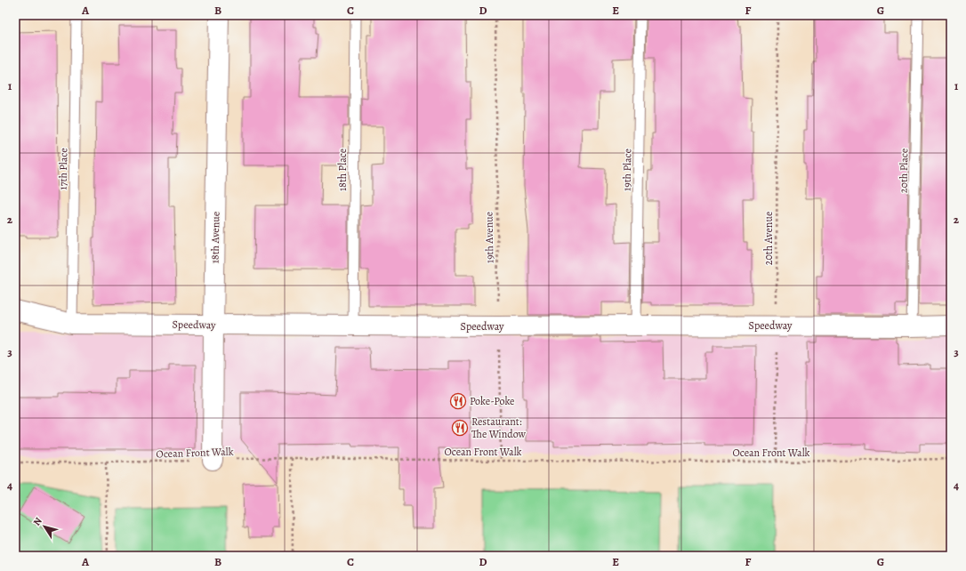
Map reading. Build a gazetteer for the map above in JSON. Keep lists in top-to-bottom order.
{
  "streets": {
    "street": ["18th Avenue", "Speedway"],
    "lane": [
      "17th Place",
      "18th Place",
      "19th Place",
      "20th Place"
    ],
    "path": ["19th Avenue", "20th Avenue", "Ocean Front Walk"]
  },
  "crossings": [
    ["17th Place", "Speedway"],
    ["18th Place", "Speedway"],
    ["19th Place", "Speedway"],
    ["20th Place", "Speedway"],
    ["18th Avenue", "Speedway"],
    ["18th Avenue", "Ocean Front Walk"],
    ["19th Avenue", "Speedway"],
    ["19th Avenue", "Ocean Front Walk"],
    ["20th Avenue", "Speedway"],
    ["20th Avenue", "Ocean Front Walk"]
  ],
  "places": {
    "restaurant": ["Poke-Poke", "Restaurant: The Window"]
  },
  "north": "top left",
  "grid": {
    "columns": [
      "A",
      "B",
      "C",
      "D",
      "E",
      "F",
      "G"
    ],
    "rows": [
      "1",
      "2",
      "3",
      "4"
    ]
  }
}
